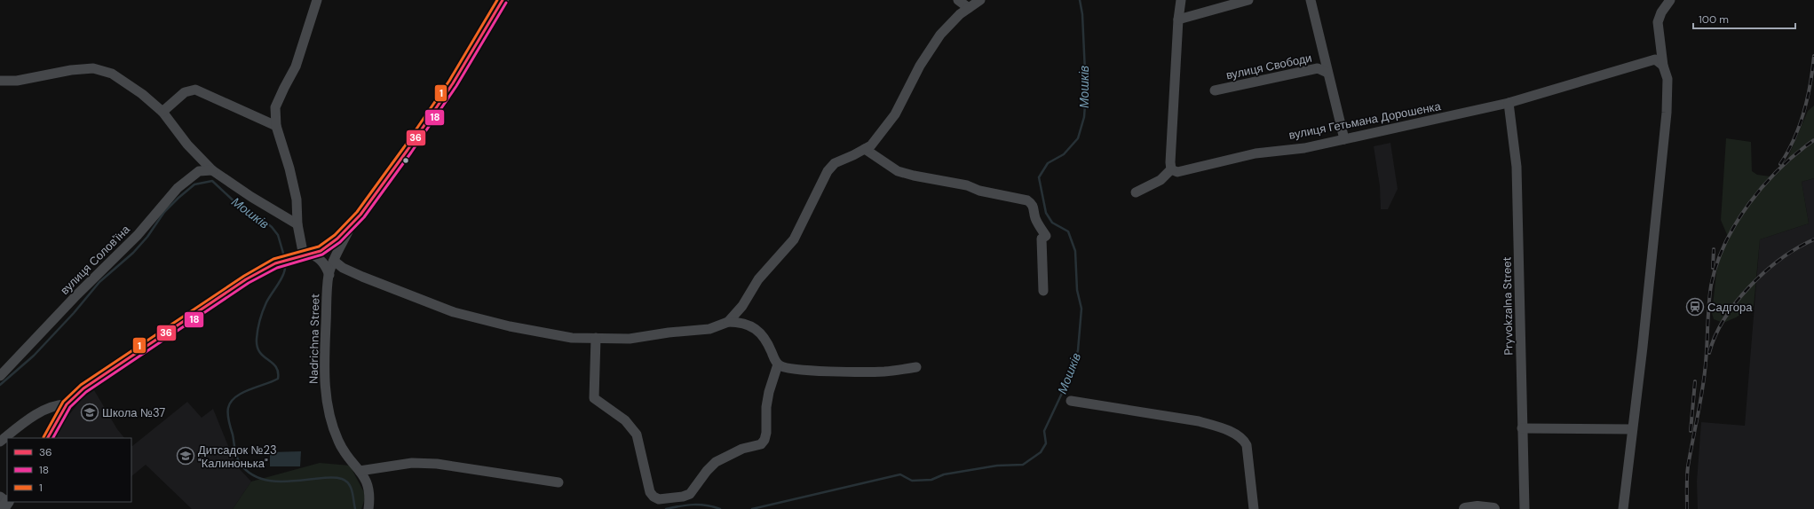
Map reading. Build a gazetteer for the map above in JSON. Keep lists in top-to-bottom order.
{
  "streets": {
    "street": [
      "вулиця Свободи",
      "вулиця Гетьмана Дорошенка",
      "вулиця Солов'їна",
      "Pryvokzalna Street",
      "Nadrichna Street"
    ]
  },
  "crossings": [
    ["вулиця Гетьмана Дорошенка", "Pryvokzalna Street"]
  ],
  "water": ["Мошків"],
  "places": {
    "station": ["Садгора"],
    "school or university": ["Школа №37", "Дитсадок №23 \"Калинонька\""]
  },
  "lines": ["transit line 36", "transit line 1", "transit line 18"],
  "legend": ["36", "18", "1"],
  "scale_bar": "100 m"
}
